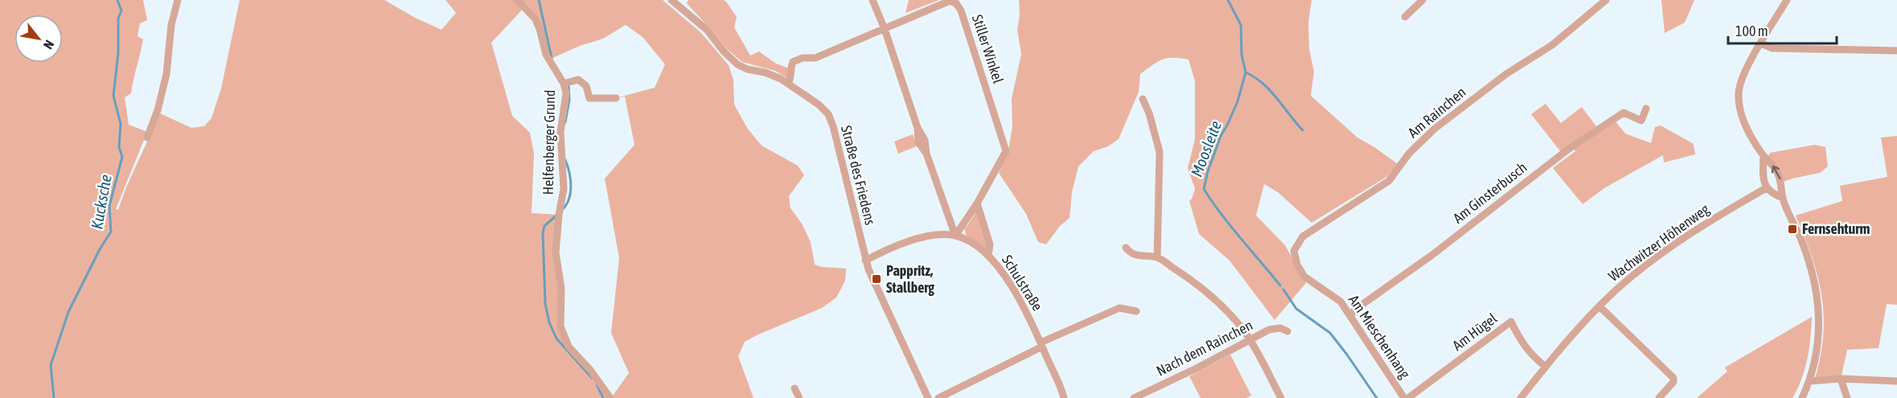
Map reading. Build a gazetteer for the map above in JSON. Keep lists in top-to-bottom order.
{
  "streets": {
    "street": [
      "Stiller Winkel",
      "Am Rainchen",
      "Helfenberger Grund",
      "Straße des Friedens",
      "Am Ginsterbusch",
      "Wachwitzer Höhenweg",
      "Schulstraße",
      "Am Hügel",
      "Am Mieschenhang",
      "Nach dem Rainchen"
    ]
  },
  "crossings": [
    ["Am Rainchen", "Am Mieschenhang"],
    ["Straße des Friedens", "Schulstraße"],
    ["Am Ginsterbusch", "Am Mieschenhang"],
    ["Wachwitzer Höhenweg", "Am Hügel"]
  ],
  "water": ["Moosleite", "Kucksche"],
  "places": {
    "transit": ["Fernsehturm", "Pappritz, Stallberg"]
  },
  "scale_bar": "100 m",
  "north": "bottom right"
}
